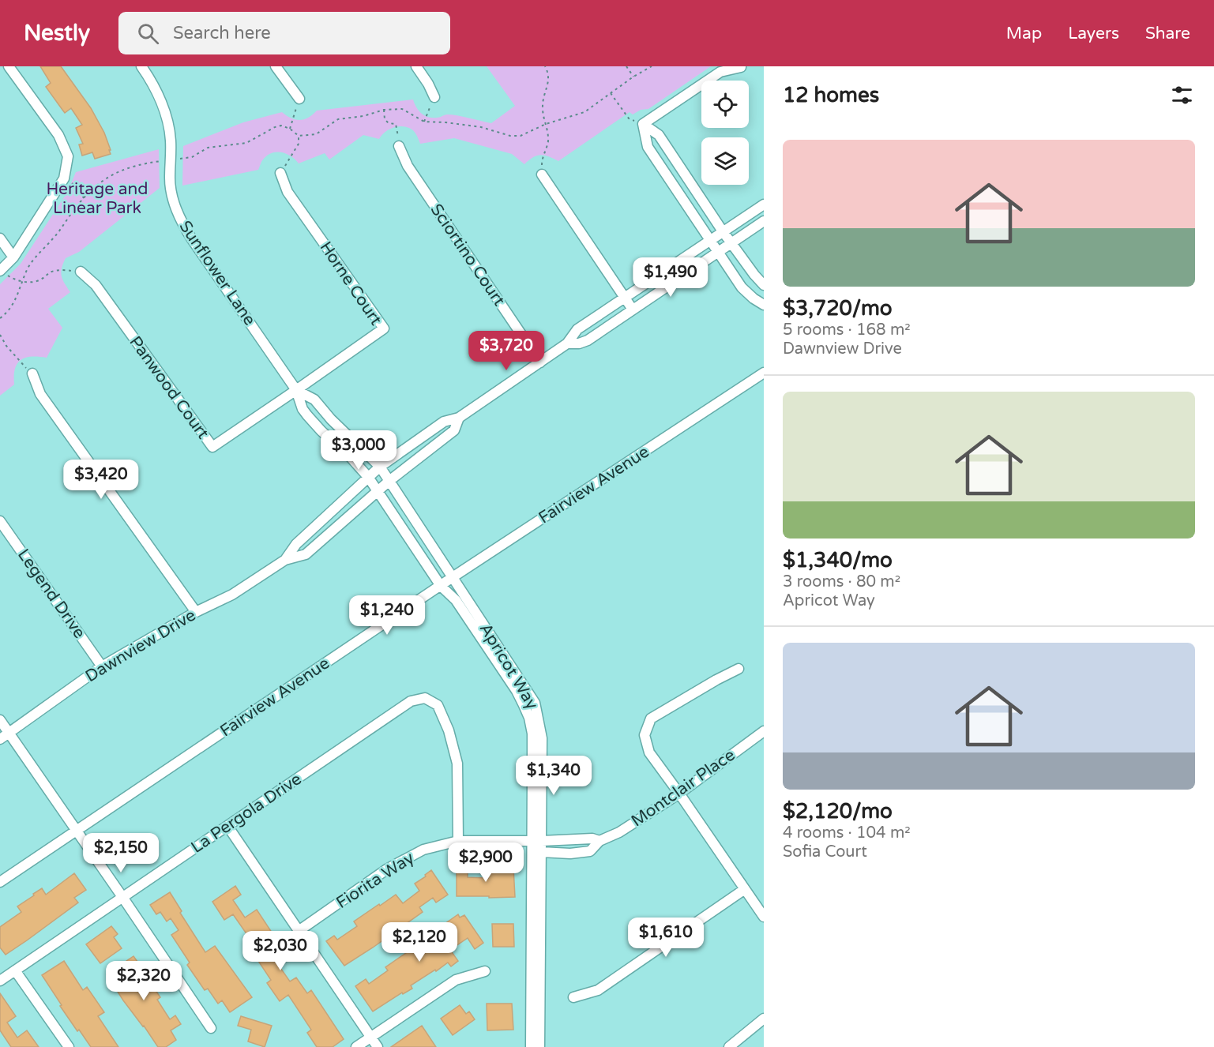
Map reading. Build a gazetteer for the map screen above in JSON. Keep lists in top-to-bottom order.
{
  "streets": {
    "street": [
      "Sciortino Court",
      "Sunflower Lane",
      "Horne Court",
      "Panwood Court",
      "Fairview Avenue",
      "Legend Drive",
      "Dawnview Drive",
      "Apricot Way",
      "Montclair Place",
      "La Pergola Drive",
      "Fiorita Way"
    ]
  },
  "crossings": [
    ["Sciortino Court", "Dawnview Drive"],
    ["Sunflower Lane", "Horne Court"],
    ["Sunflower Lane", "Panwood Court"],
    ["Sunflower Lane", "Fairview Avenue"],
    ["Sunflower Lane", "Dawnview Drive"],
    ["Sunflower Lane", "Apricot Way"],
    ["Horne Court", "Panwood Court"],
    ["Fairview Avenue", "Apricot Way"],
    ["Legend Drive", "Dawnview Drive"],
    ["Apricot Way", "Montclair Place"],
    ["Apricot Way", "Fiorita Way"],
    ["Montclair Place", "Fiorita Way"],
    ["La Pergola Drive", "Fiorita Way"]
  ],
  "parks": ["Heritage and Linear Park"],
  "page": {
    "header": "Nestly",
    "search": "Search here",
    "nav": ["Map", "Layers", "Share"],
    "heading": "12 homes",
    "list": [
      {
        "name": "$3,720/mo",
        "note": "5 rooms · 168 m² · Dawnview Drive"
      },
      {
        "name": "$1,340/mo",
        "note": "3 rooms · 80 m² · Apricot Way"
      },
      {
        "name": "$2,120/mo",
        "note": "4 rooms · 104 m² · Sofia Court"
      }
    ],
    "price": [
      "$1,490",
      "$3,720",
      "$3,000",
      "$3,420",
      "$1,240",
      "$1,340",
      "$2,150",
      "$2,900",
      "$1,610",
      "$2,120",
      "$2,030",
      "$2,320"
    ]
  }
}
